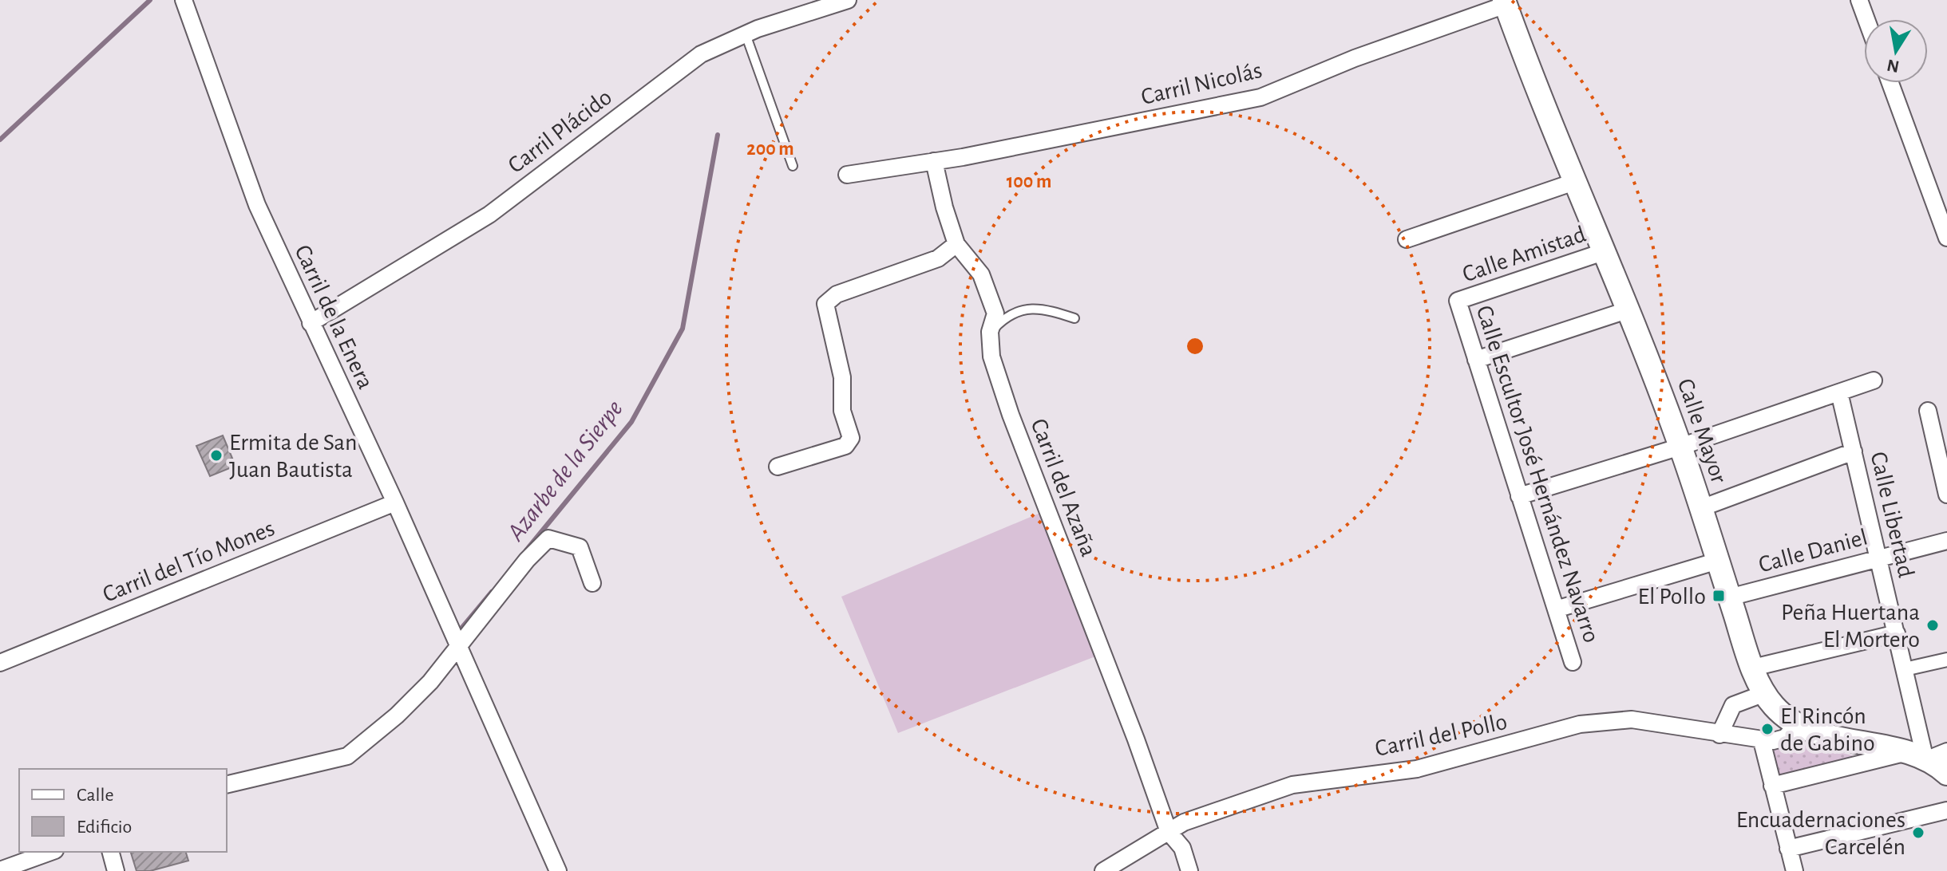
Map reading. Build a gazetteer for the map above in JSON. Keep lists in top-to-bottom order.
{
  "streets": {
    "main road": ["Calle Mayor"],
    "street": [
      "Carril Nicolás",
      "Carril Plácido",
      "Calle Amistad",
      "Carril de la Enera",
      "Calle Escultor José Hernández Navarro",
      "Carril del Azaña",
      "Calle Libertad",
      "Calle Daniel",
      "Carril del Tío Mones",
      "Carril del Pollo"
    ]
  },
  "crossings": [
    ["Carril Nicolás", "Calle Mayor"],
    ["Carril Nicolás", "Carril del Azaña"],
    ["Carril Plácido", "Carril de la Enera"],
    ["Calle Amistad", "Calle Mayor"],
    ["Calle Amistad", "Calle Escultor José Hernández Navarro"],
    ["Carril de la Enera", "Carril del Tío Mones"],
    ["Calle Mayor", "Calle Libertad"],
    ["Calle Mayor", "Calle Daniel"],
    ["Calle Mayor", "Carril del Pollo"],
    ["Carril del Azaña", "Carril del Pollo"],
    ["Calle Libertad", "Calle Daniel"]
  ],
  "water": ["Azarbe de la Sierpe"],
  "places": {
    "other": [
      "Ermita de San Juan Bautista",
      "Peña Huertana El Mortero",
      "El Rincón de Gabino",
      "Encuadernaciones Carcelén"
    ],
    "transit": ["El Pollo"]
  },
  "legend": ["Calle", "Edificio"],
  "north": "bottom",
  "rings": ["200 m", "100 m"]
}
